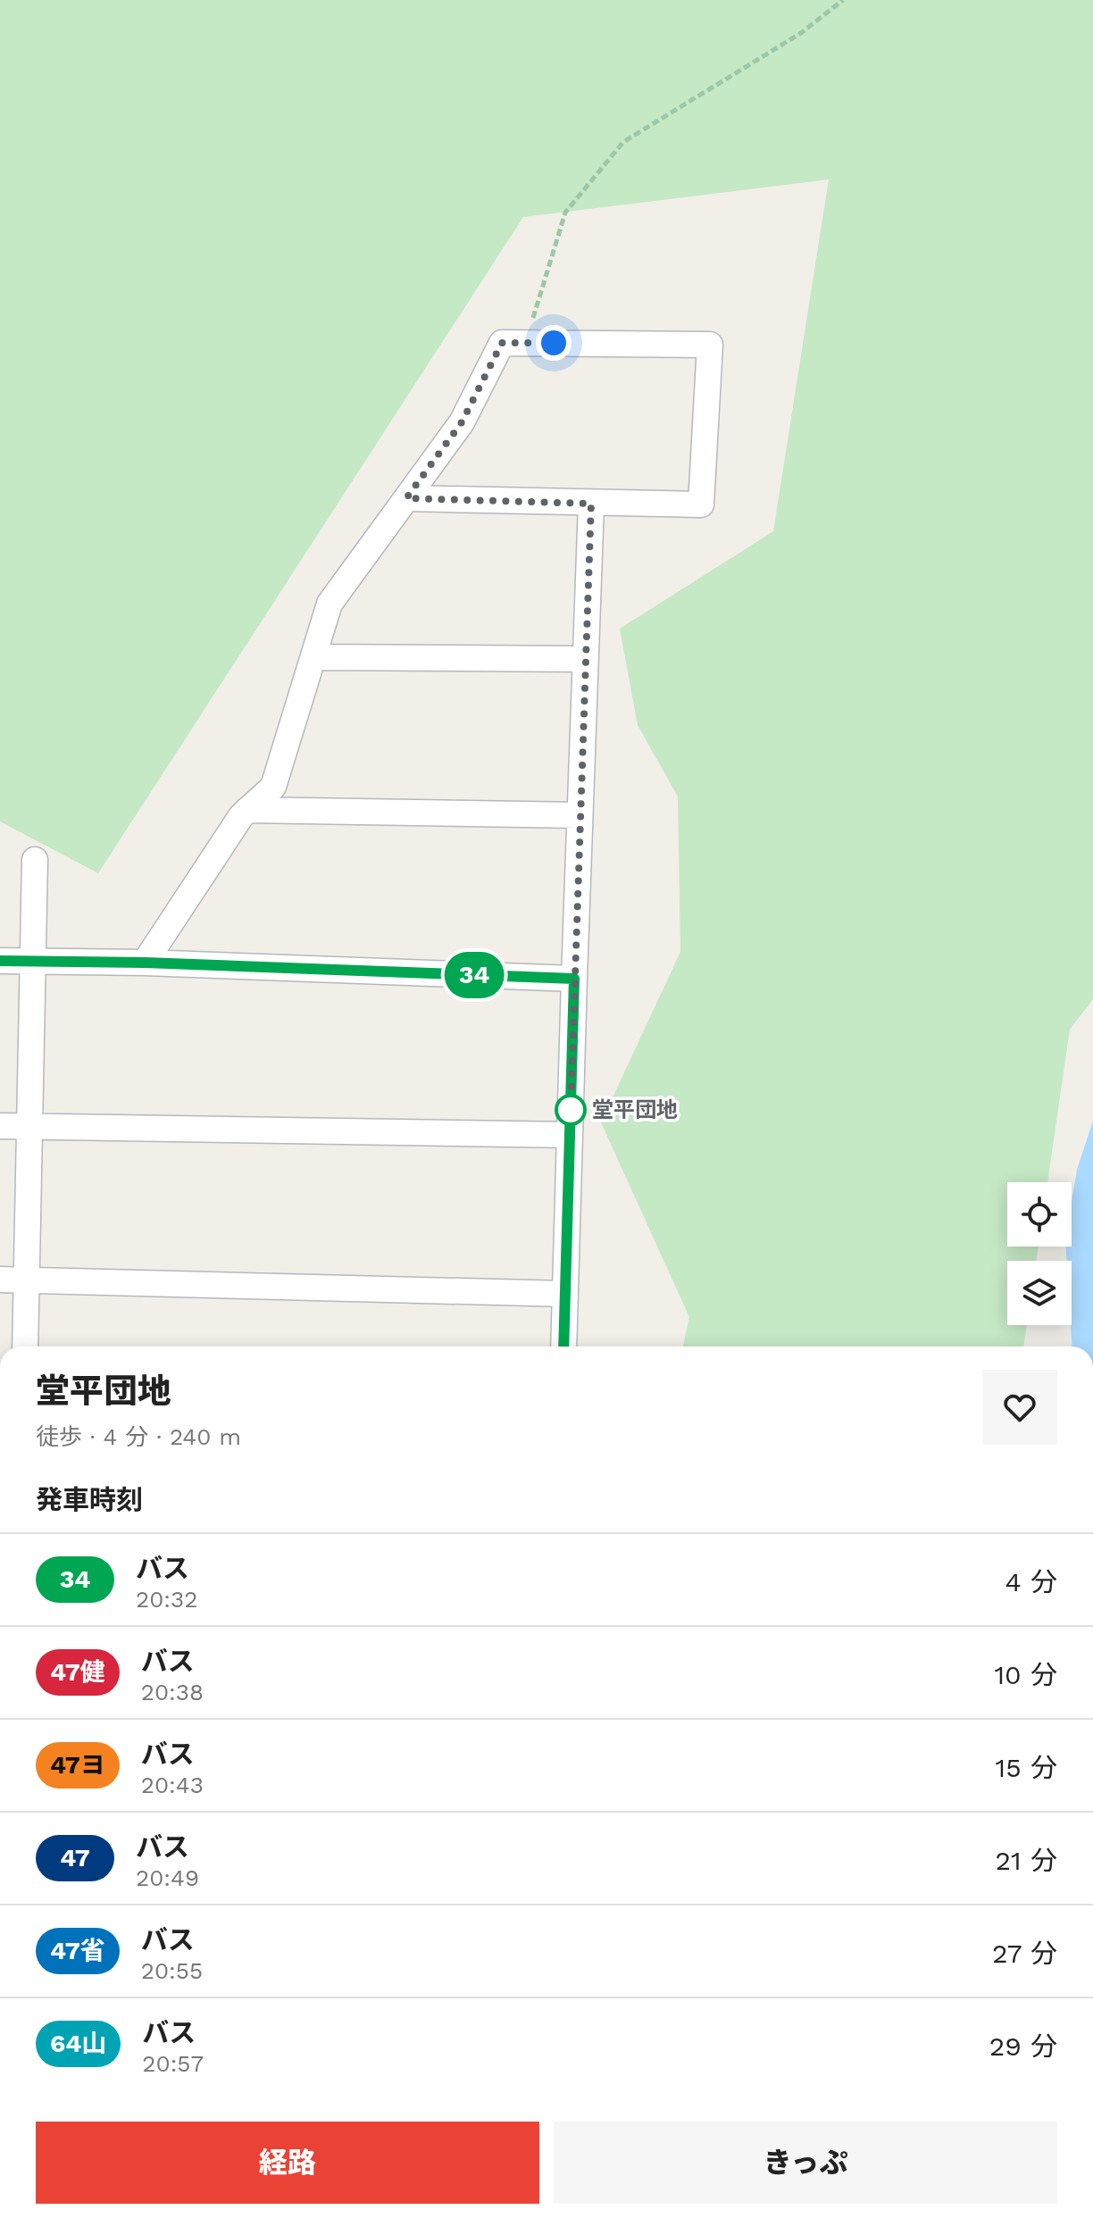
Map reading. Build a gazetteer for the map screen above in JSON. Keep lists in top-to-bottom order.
{
  "places": ["堂平団地"],
  "lines": ["bus line 34"],
  "page": {
    "on_map": "34",
    "heading": [
      ["堂平団地", "徒歩 · 4 分 · 240 m"],
      "発車時刻"
    ],
    "list": [
      {
        "mark": "34",
        "name": "バス",
        "note": "20:32",
        "value": "4 分"
      },
      {
        "mark": "47健",
        "name": "バス",
        "note": "20:38",
        "value": "10 分"
      },
      {
        "mark": "47ヨ",
        "name": "バス",
        "note": "20:43",
        "value": "15 分"
      },
      {
        "mark": "47",
        "name": "バス",
        "note": "20:49",
        "value": "21 分"
      },
      {
        "mark": "47省",
        "name": "バス",
        "note": "20:55",
        "value": "27 分"
      },
      {
        "mark": "64山",
        "name": "バス",
        "note": "20:57",
        "value": "29 分"
      }
    ],
    "buttons": ["経路", "きっぷ"]
  }
}
